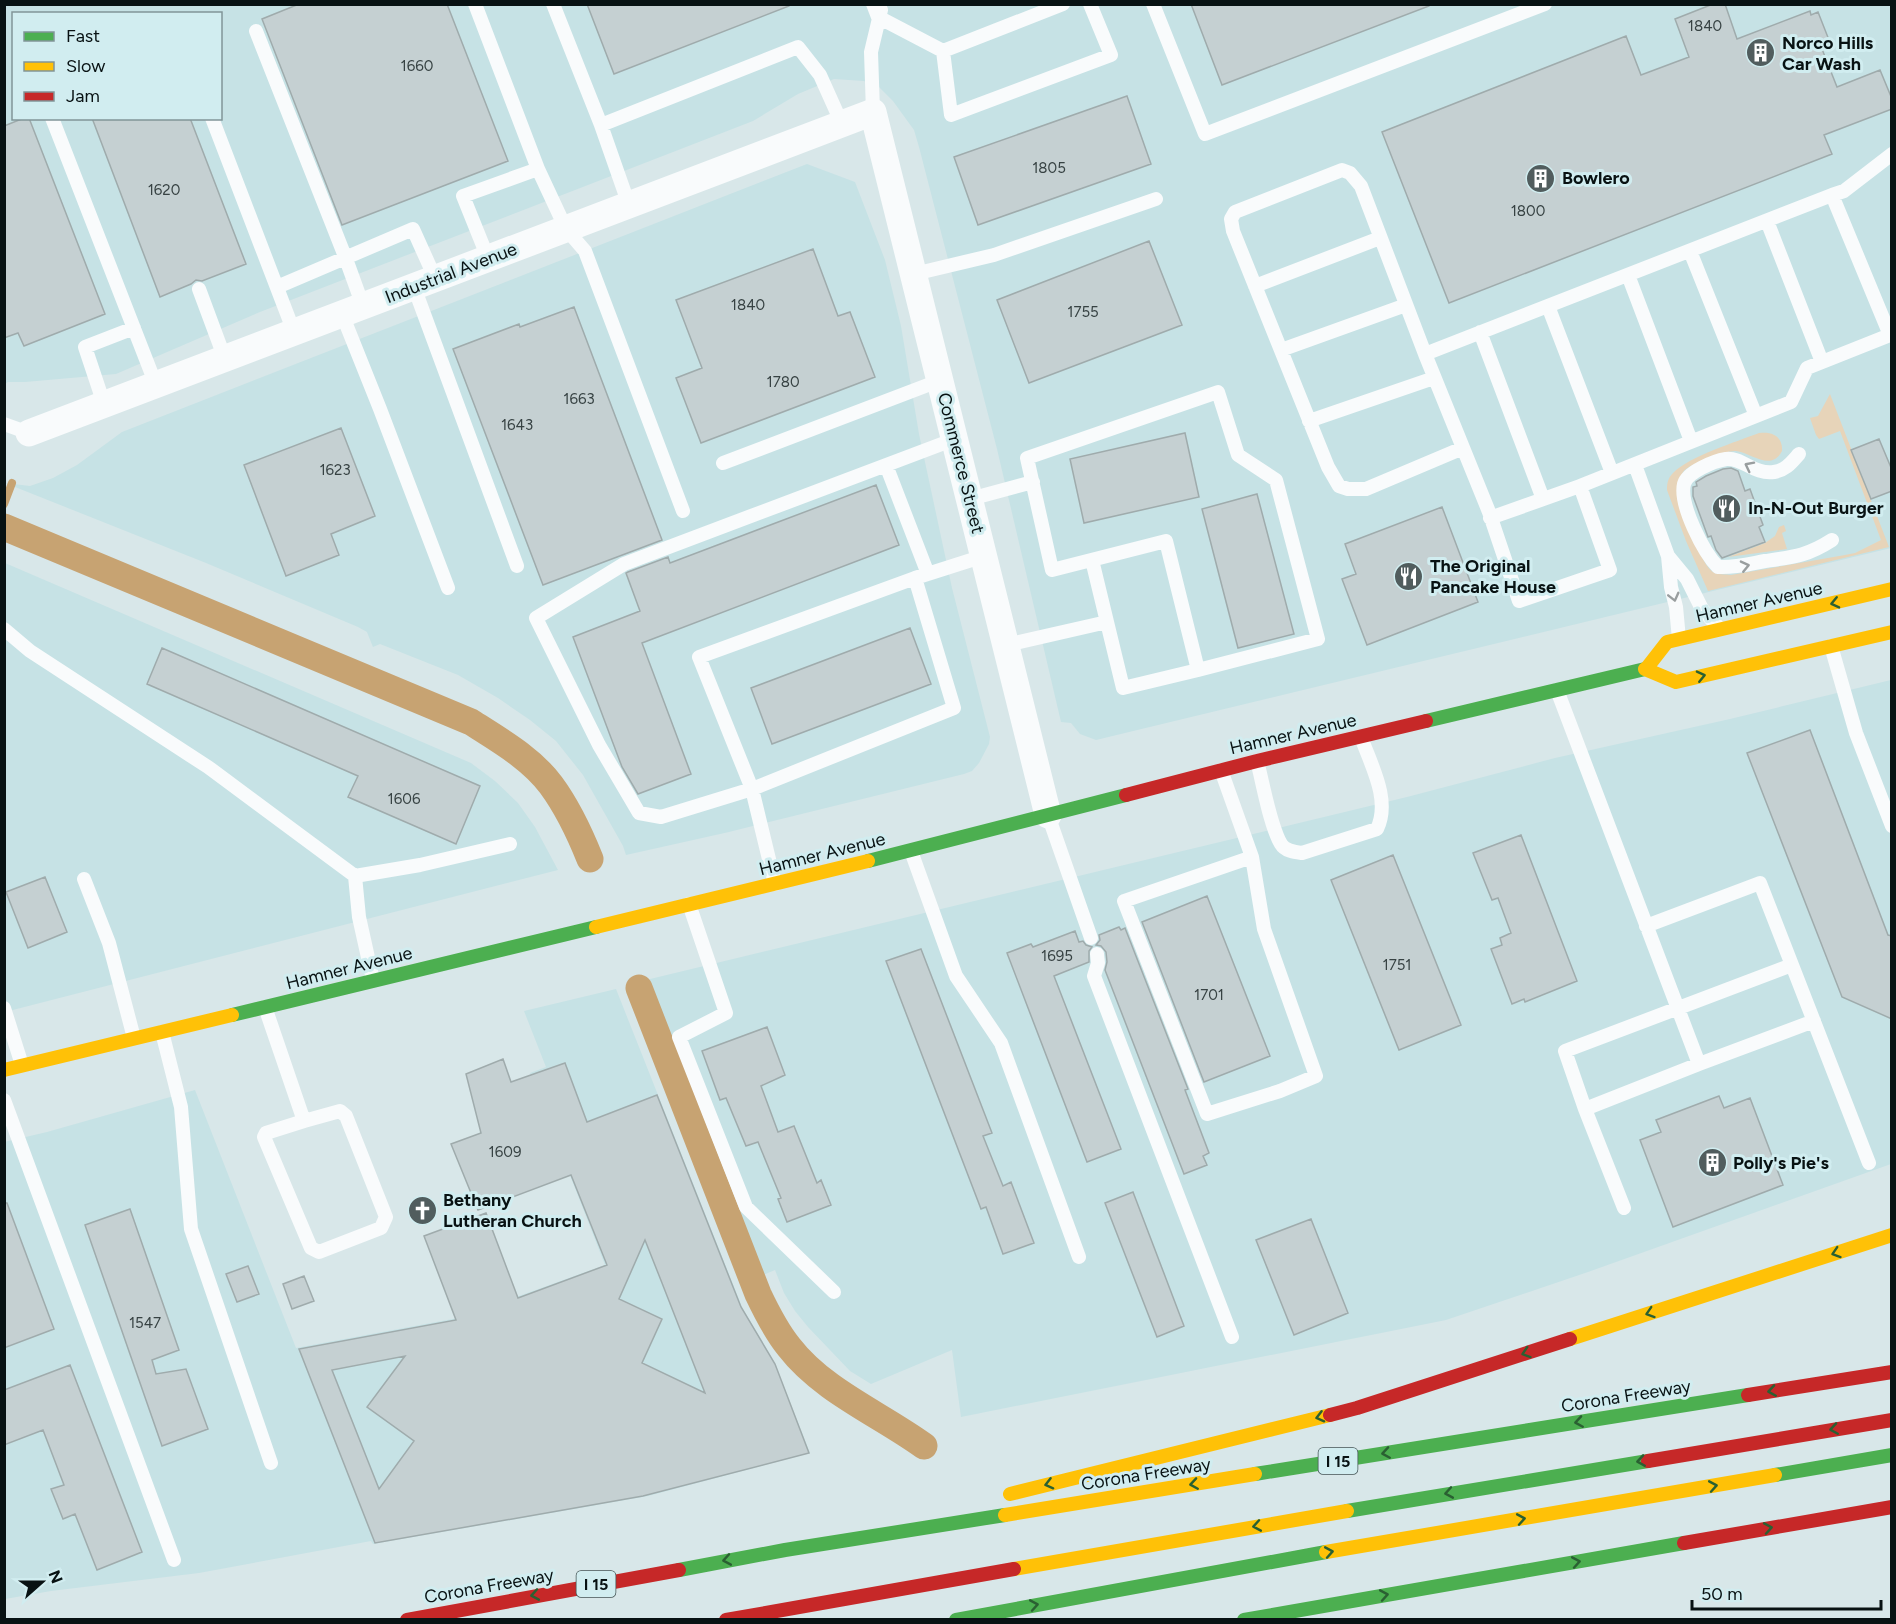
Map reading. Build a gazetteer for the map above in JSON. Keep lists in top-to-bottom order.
{
  "streets": {
    "main road": ["Hamner Avenue", "Corona Freeway", "I 15"],
    "street": ["Industrial Avenue", "Commerce Street"]
  },
  "crossings": [
    ["Industrial Avenue", "Commerce Street"],
    ["Commerce Street", "Hamner Avenue"]
  ],
  "places": {
    "building": ["Norco Hills Car Wash", "Bowlero", "Polly's Pie's"],
    "restaurant": ["In-N-Out Burger", "The Original Pancake House"],
    "church": ["Bethany Lutheran Church"]
  },
  "house_numbers": [
    "1840",
    "1660",
    "1805",
    "1620",
    "1800",
    "1840",
    "1755",
    "1780",
    "1663",
    "1643",
    "1623",
    "1606",
    "1695",
    "1751",
    "1701",
    "1609",
    "1547"
  ],
  "legend": ["Fast", "Slow", "Jam"],
  "scale_bar": "50 m",
  "north": "right"
}
